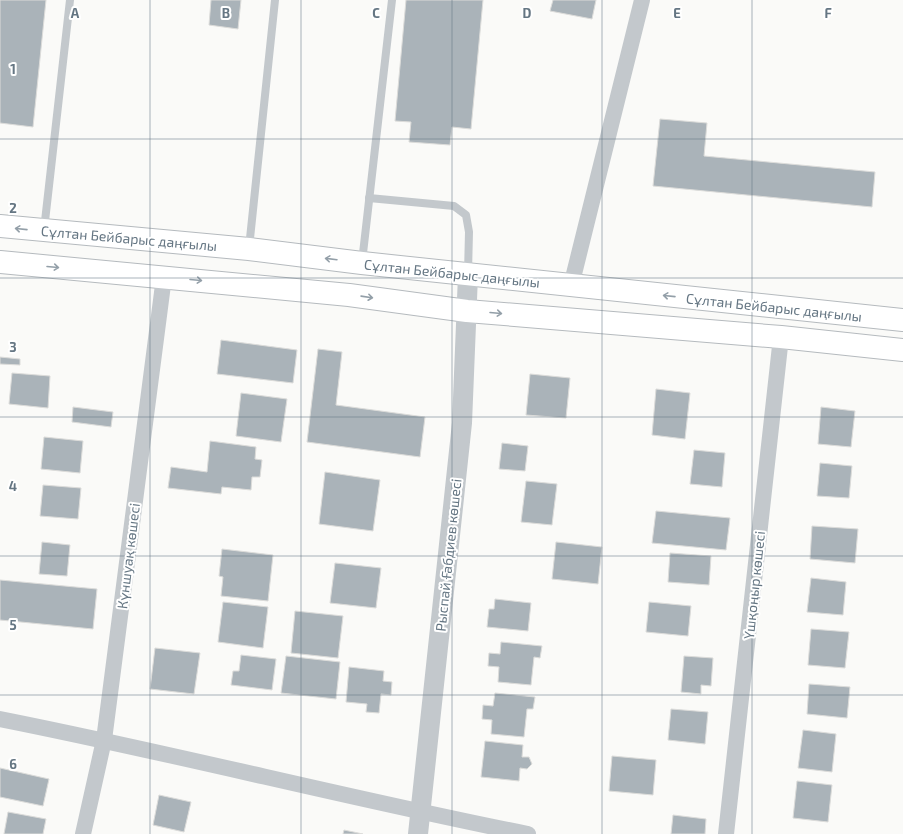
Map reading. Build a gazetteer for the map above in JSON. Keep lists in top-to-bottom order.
{
  "streets": {
    "main road": ["Сұлтан Бейбарыс даңғылы"],
    "street": ["Рыспай Ғабдиев көшесі", "Күншуақ көшесі", "Үшқоңыр көшесі"]
  },
  "crossings": [
    ["Сұлтан Бейбарыс даңғылы", "Рыспай Ғабдиев көшесі"],
    ["Сұлтан Бейбарыс даңғылы", "Күншуақ көшесі"],
    ["Сұлтан Бейбарыс даңғылы", "Үшқоңыр көшесі"]
  ],
  "grid": {
    "columns": [
      "A",
      "B",
      "C",
      "D",
      "E",
      "F"
    ],
    "rows": [
      "1",
      "2",
      "3",
      "4",
      "5",
      "6"
    ]
  }
}
